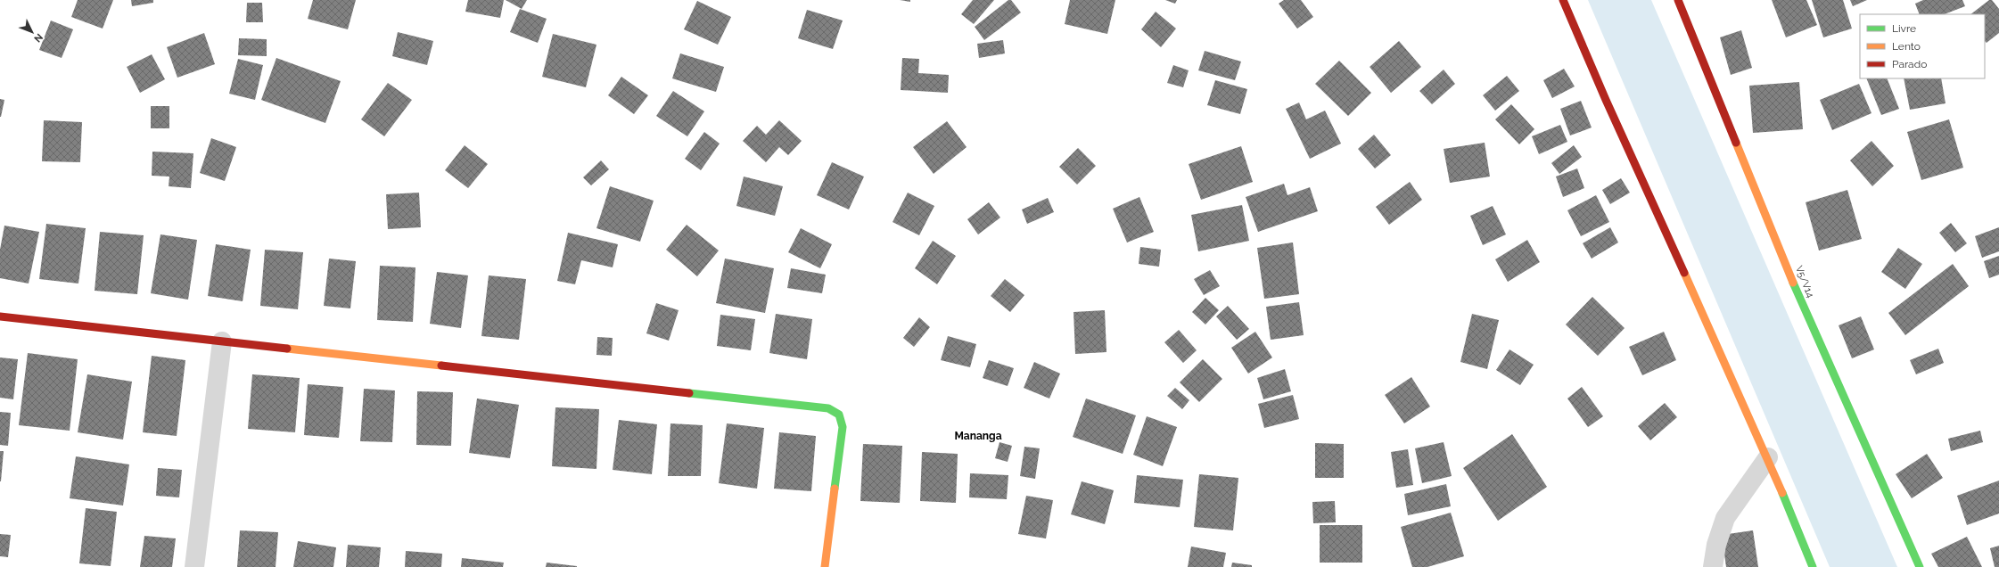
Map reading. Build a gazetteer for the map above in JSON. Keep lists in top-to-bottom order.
{
  "streets": {
    "street": ["V5/V14"]
  },
  "districts": ["Mananga"],
  "legend": ["Livre", "Lento", "Parado"],
  "north": "bottom right"
}
